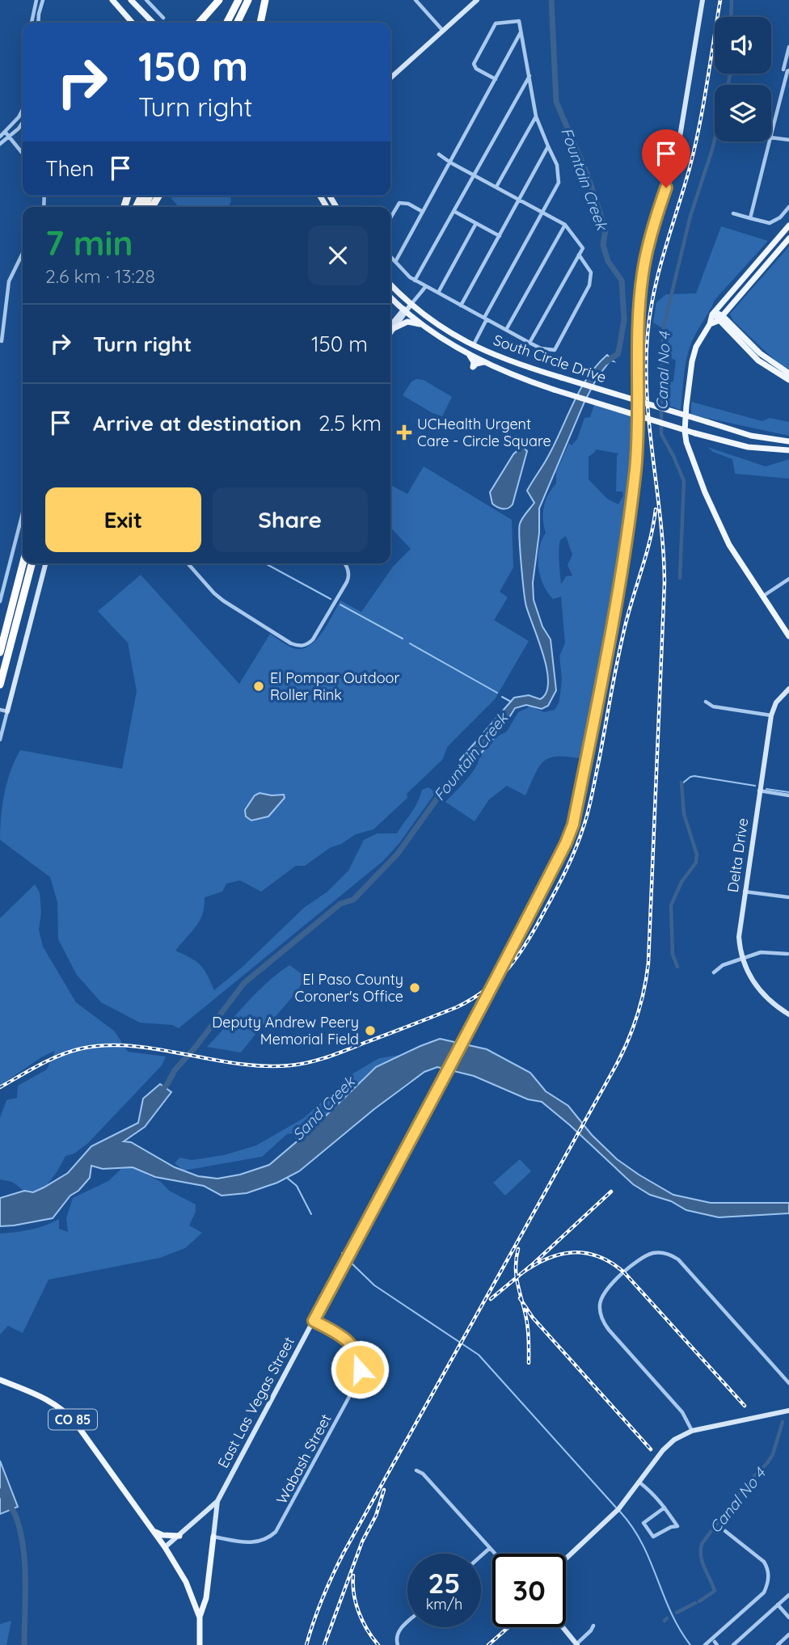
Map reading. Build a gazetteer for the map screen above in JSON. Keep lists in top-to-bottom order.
{
  "streets": {
    "main road": ["South Circle Drive", "CO 85"],
    "street": ["Delta Drive", "East Las Vegas Street", "Wabash Street"]
  },
  "crossings": [
    ["East Las Vegas Street", "CO 85"],
    ["East Las Vegas Street", "Wabash Street"]
  ],
  "water": ["Fountain Creek", "Canal No 4", "Sand Creek"],
  "places": {
    "health": ["UCHealth Urgent Care - Circle Square"],
    "other": ["El Pompar Outdoor Roller Rink", "El Paso County Coroner's Office", "Deputy Andrew Peery Memorial Field"]
  },
  "page": {
    "turn": ["150 m", "Turn right"],
    "then": "Then",
    "heading": ["7 min", "2.6 km · 13:28"],
    "list": [
      {
        "name": "Turn right",
        "value": "150 m"
      },
      {
        "name": "Arrive at destination",
        "value": "2.5 km"
      }
    ],
    "buttons": ["Exit", "Share"],
    "speed": "25 km/h",
    "limit": "30"
  }
}
